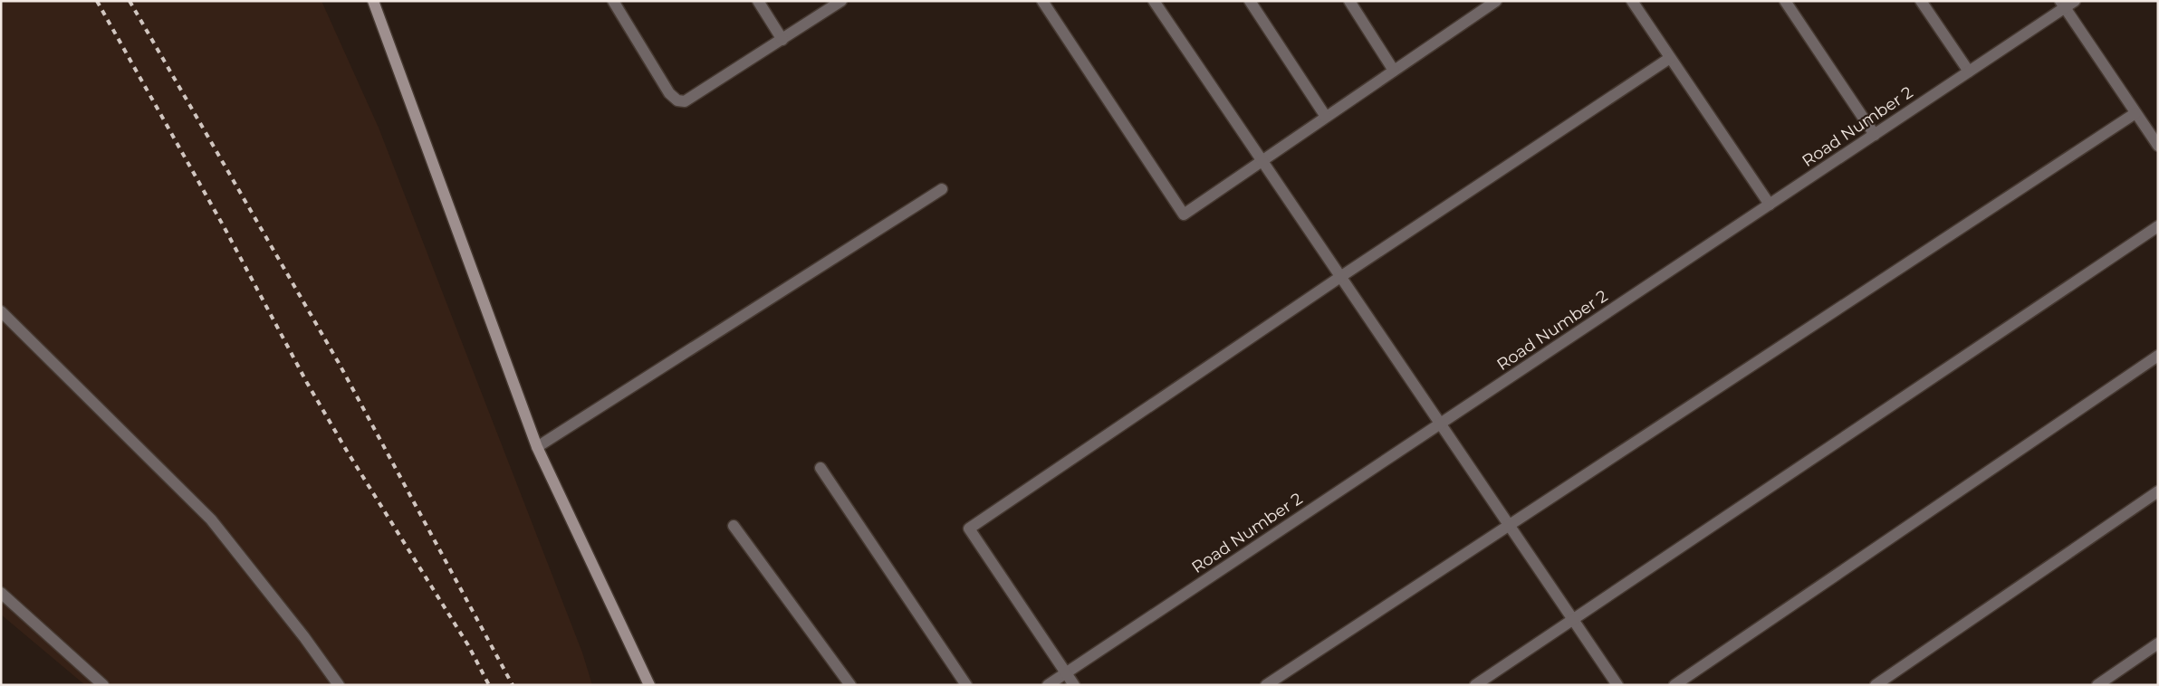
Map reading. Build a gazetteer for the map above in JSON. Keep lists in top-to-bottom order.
{
  "streets": {
    "street": ["Road Number 2"]
  }
}
